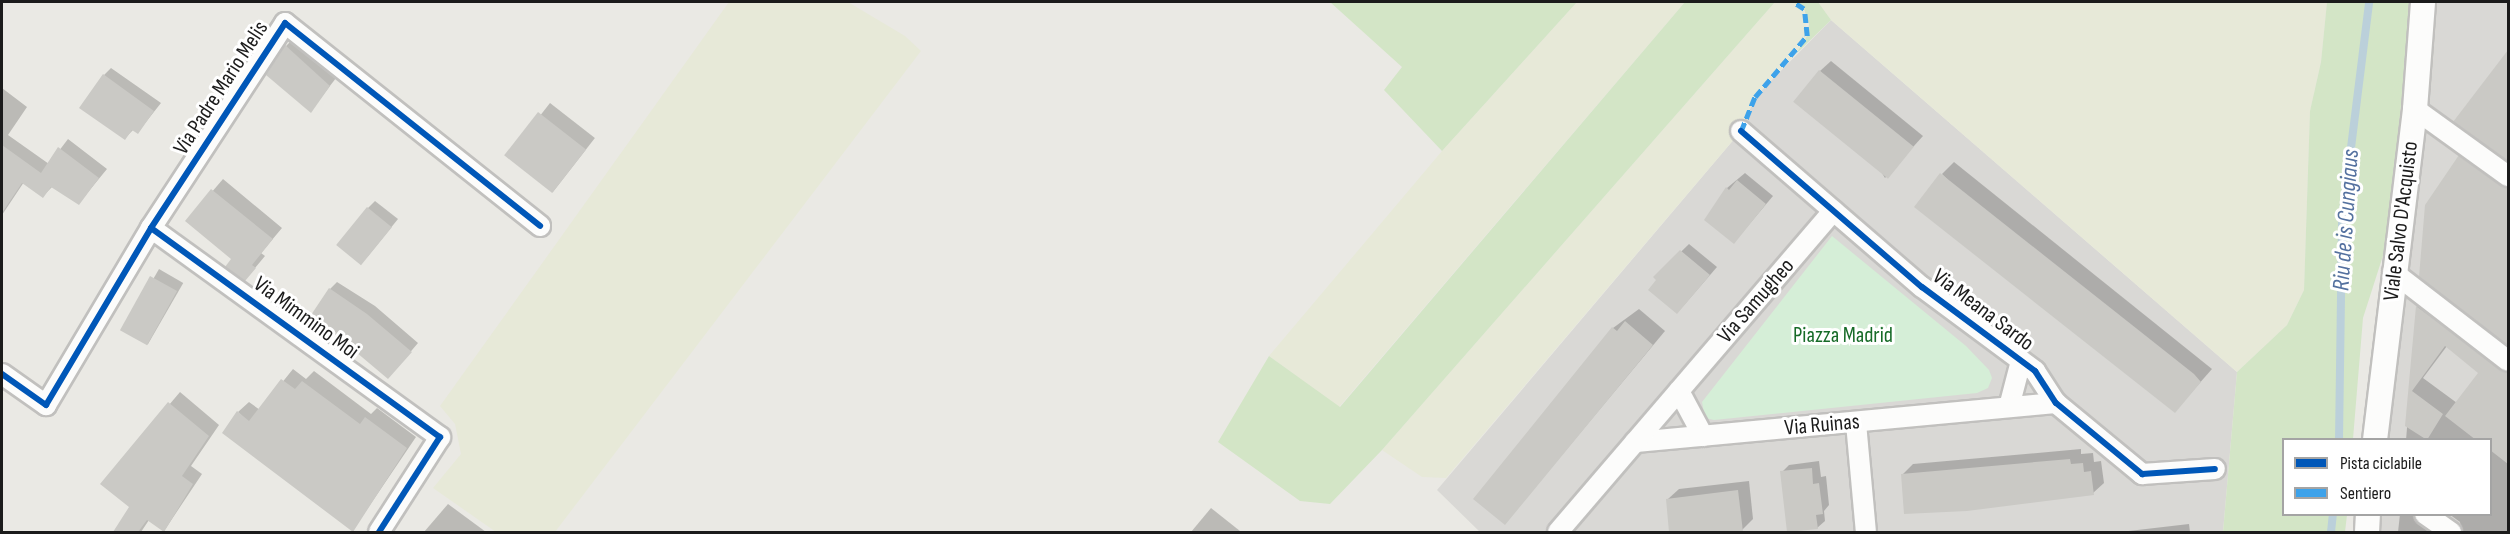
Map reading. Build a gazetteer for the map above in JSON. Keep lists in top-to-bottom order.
{
  "streets": {
    "street": [
      "Via Padre Mario Melis",
      "Viale Salvo D'Acquisto",
      "Via Samugheo",
      "Via Meana Sardo",
      "Via Mimmino Moi",
      "Via Ruinas"
    ]
  },
  "crossings": [
    ["Via Padre Mario Melis", "Via Mimmino Moi"],
    ["Via Samugheo", "Via Meana Sardo"],
    ["Via Samugheo", "Via Ruinas"],
    ["Via Meana Sardo", "Via Ruinas"]
  ],
  "water": ["Riu de is Cungiaus"],
  "parks": ["Piazza Madrid"],
  "legend": ["Pista ciclabile", "Sentiero"]
}
